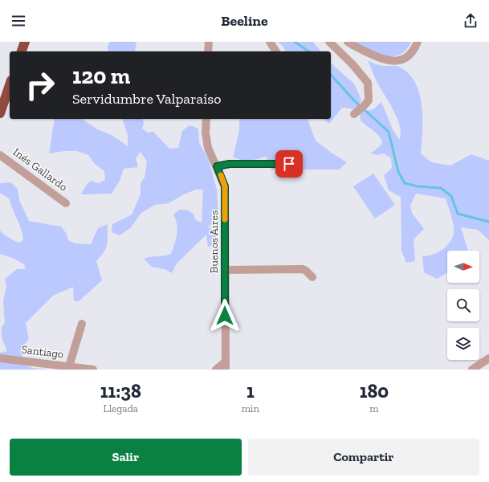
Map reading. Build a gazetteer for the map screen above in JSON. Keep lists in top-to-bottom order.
{
  "streets": {
    "street": ["Inés Gallardo", "Buenos Aires", "Santiago"]
  },
  "north": "right",
  "page": {
    "header": "Beeline",
    "turn": ["120 m", "Servidumbre Valparaíso"],
    "eta": [
      "11:38",
      "Llegada",
      "1",
      "min",
      "180",
      "m"
    ],
    "buttons": ["Salir", "Compartir"]
  }
}
